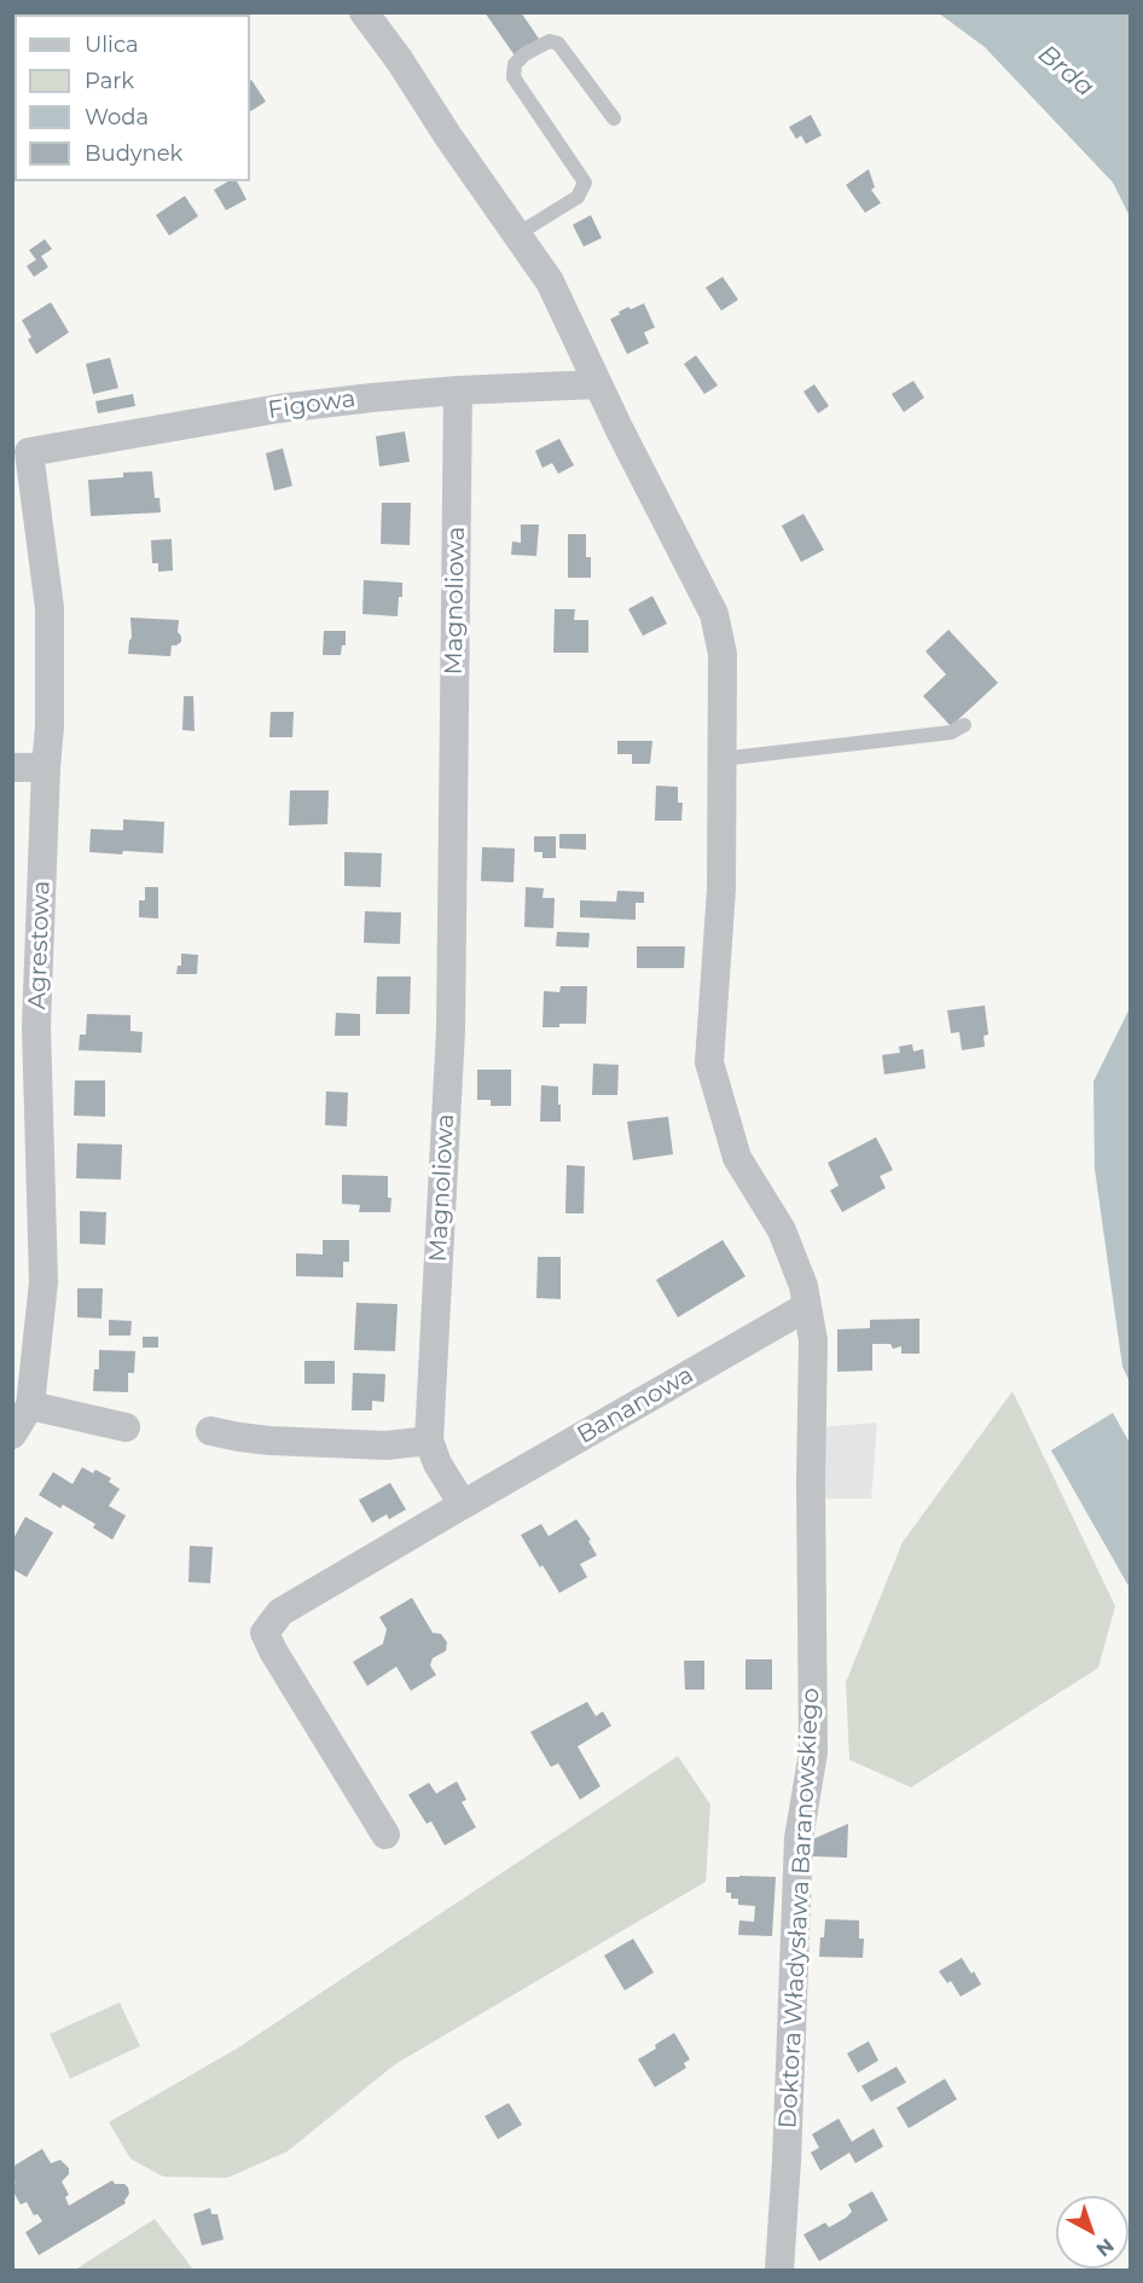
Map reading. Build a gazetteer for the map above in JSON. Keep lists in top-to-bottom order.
{
  "streets": {
    "street": [
      "Figowa",
      "Magnoliowa",
      "Agrestowa",
      "Bananowa",
      "Doktora Władysława Baranowskiego"
    ]
  },
  "crossings": [
    ["Figowa", "Magnoliowa"],
    ["Figowa", "Agrestowa"],
    ["Figowa", "Doktora Władysława Baranowskiego"],
    ["Magnoliowa", "Bananowa"],
    ["Bananowa", "Doktora Władysława Baranowskiego"]
  ],
  "water": ["Brda"],
  "legend": [
    "Ulica",
    "Park",
    "Woda",
    "Budynek"
  ],
  "north": "bottom right"
}
